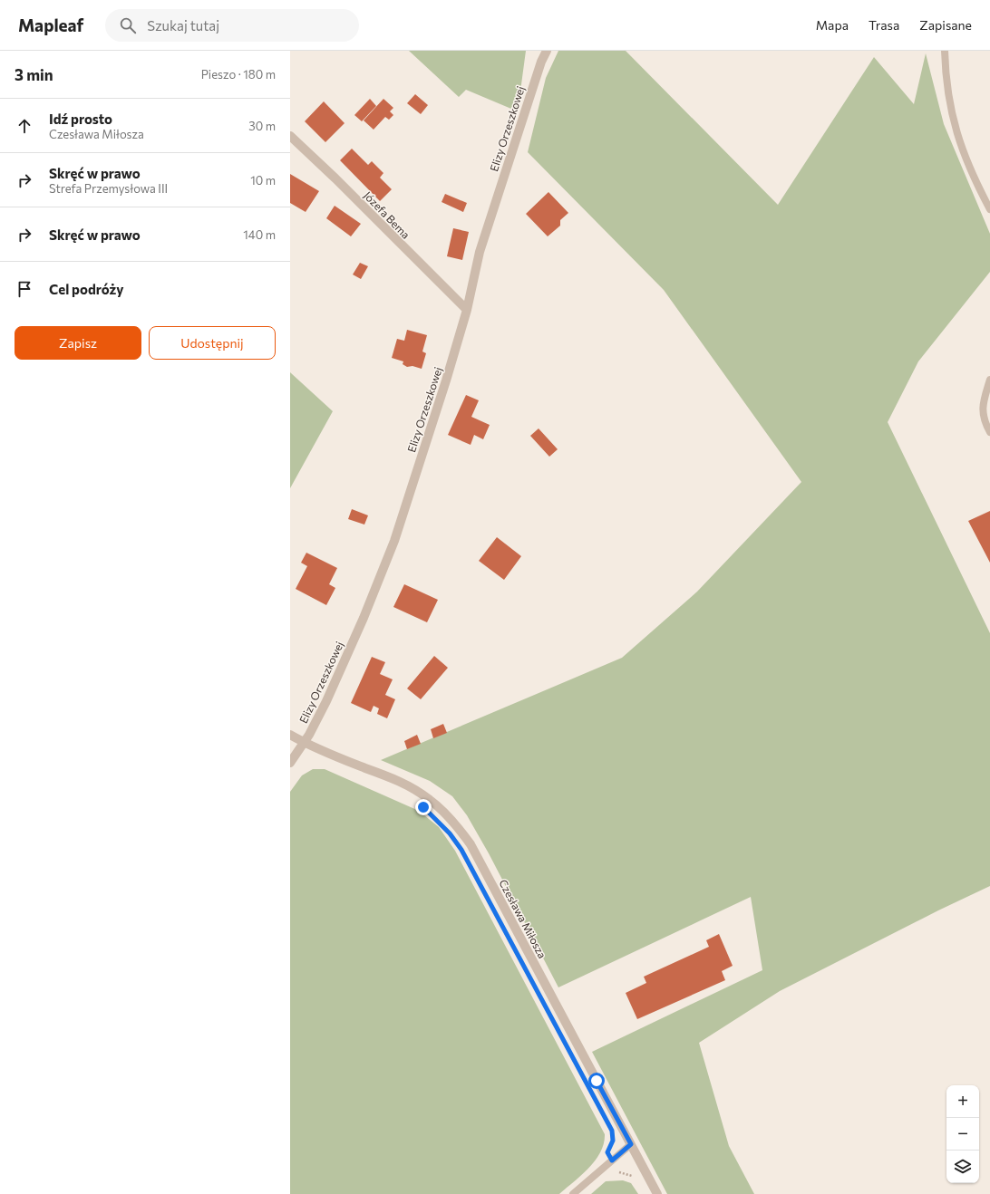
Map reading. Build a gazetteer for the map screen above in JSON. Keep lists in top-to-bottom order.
{
  "streets": {
    "street": ["Elizy Orzeszkowej", "Józefa Bema", "Czesława Miłosza"]
  },
  "crossings": [
    ["Elizy Orzeszkowej", "Józefa Bema"],
    ["Elizy Orzeszkowej", "Czesława Miłosza"]
  ],
  "page": {
    "header": "Mapleaf",
    "search": "Szukaj tutaj",
    "nav": ["Mapa", "Trasa", "Zapisane"],
    "heading": ["3 min", "Pieszo · 180 m"],
    "list": [
      ["Idź prosto", "Czesława Miłosza", "30 m"],
      ["Skręć w prawo", "Strefa Przemysłowa III", "10 m"],
      ["Skręć w prawo", "140 m"],
      "Cel podróży"
    ],
    "buttons": ["Zapisz", "Udostępnij"],
    "map_buttons": ["+", "−"]
  }
}
